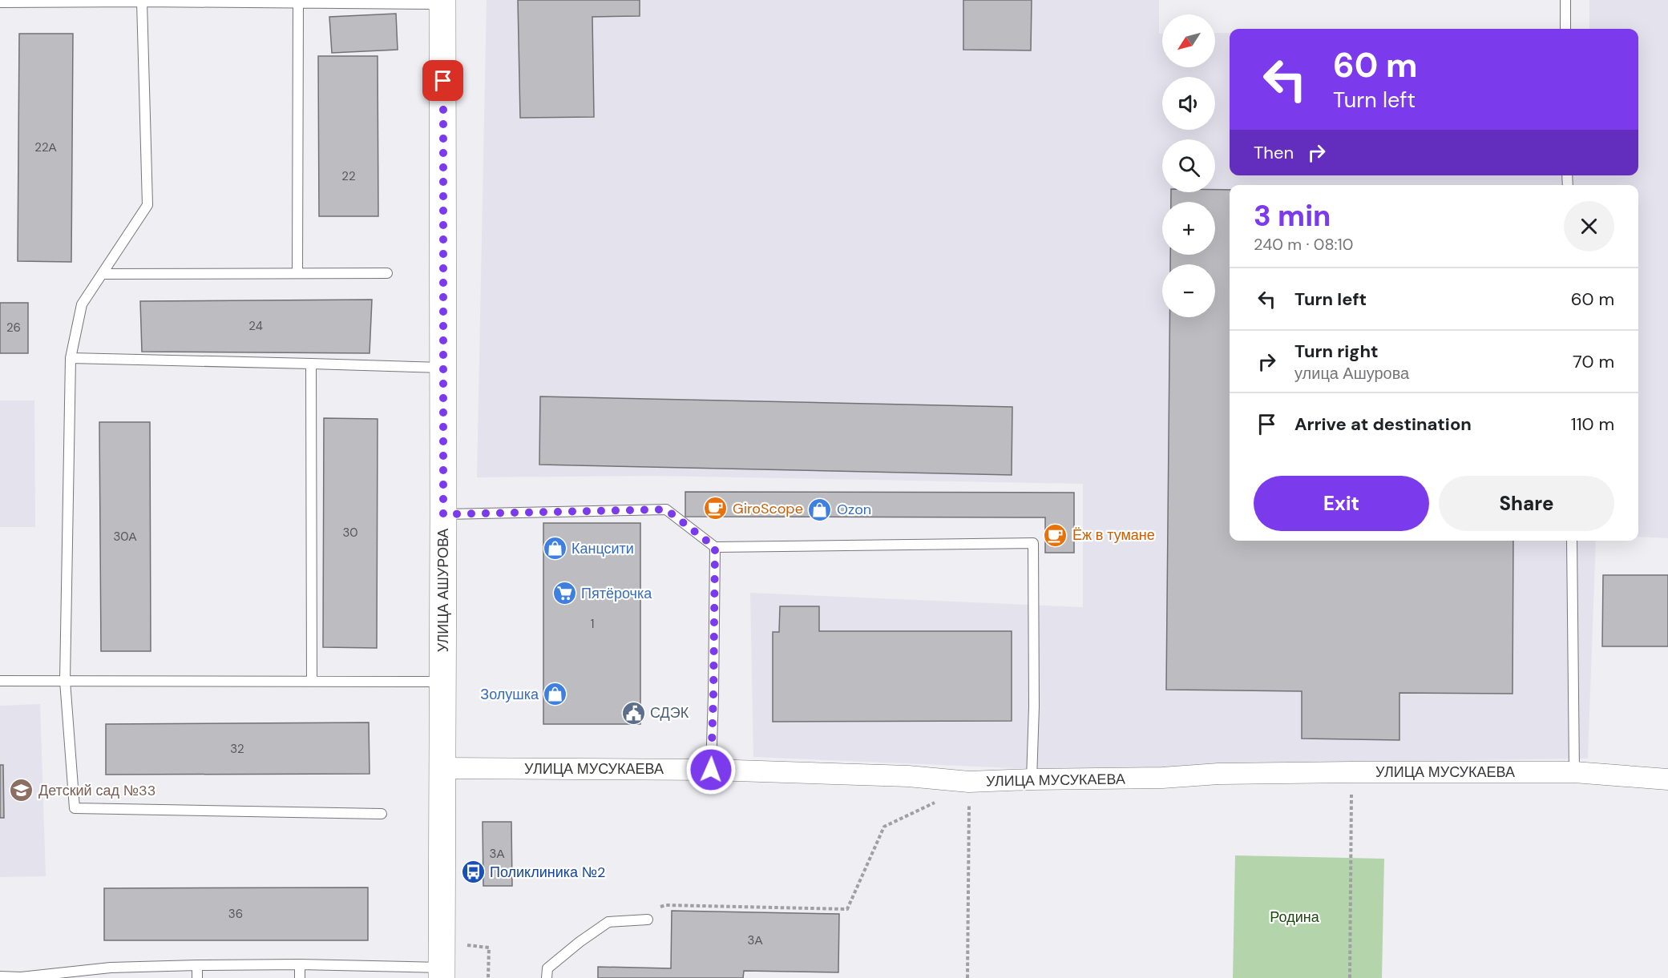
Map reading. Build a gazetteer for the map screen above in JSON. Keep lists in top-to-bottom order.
{
  "streets": {
    "street": ["УЛИЦА АШУРОВА", "УЛИЦА МУСУКАЕВА"]
  },
  "crossings": [
    ["УЛИЦА АШУРОВА", "УЛИЦА МУСУКАЕВА"]
  ],
  "parks": ["Родина"],
  "places": {
    "cafe": ["GiroScope", "Ёж в тумане"],
    "shop": ["Ozon", "Канцсити", "Золушка"],
    "supermarket": ["Пятёрочка"],
    "public building": ["СДЭК"],
    "school or university": ["Детский сад №33"],
    "bus stop": ["Поликлиника №2"]
  },
  "house_numbers": [
    "22А",
    "22",
    "24",
    "26",
    "30",
    "30А",
    "1",
    "32",
    "3А",
    "36",
    "3А"
  ],
  "north": "bottom left",
  "page": {
    "map_buttons": ["+", "−"],
    "turn": ["60 m", "Turn left"],
    "then": "Then",
    "heading": ["3 min", "240 m · 08:10"],
    "list": [
      {
        "name": "Turn left",
        "value": "60 m"
      },
      {
        "name": "Turn right",
        "note": "улица Ашурова",
        "value": "70 m"
      },
      {
        "name": "Arrive at destination",
        "value": "110 m"
      }
    ],
    "buttons": ["Exit", "Share"]
  }
}
